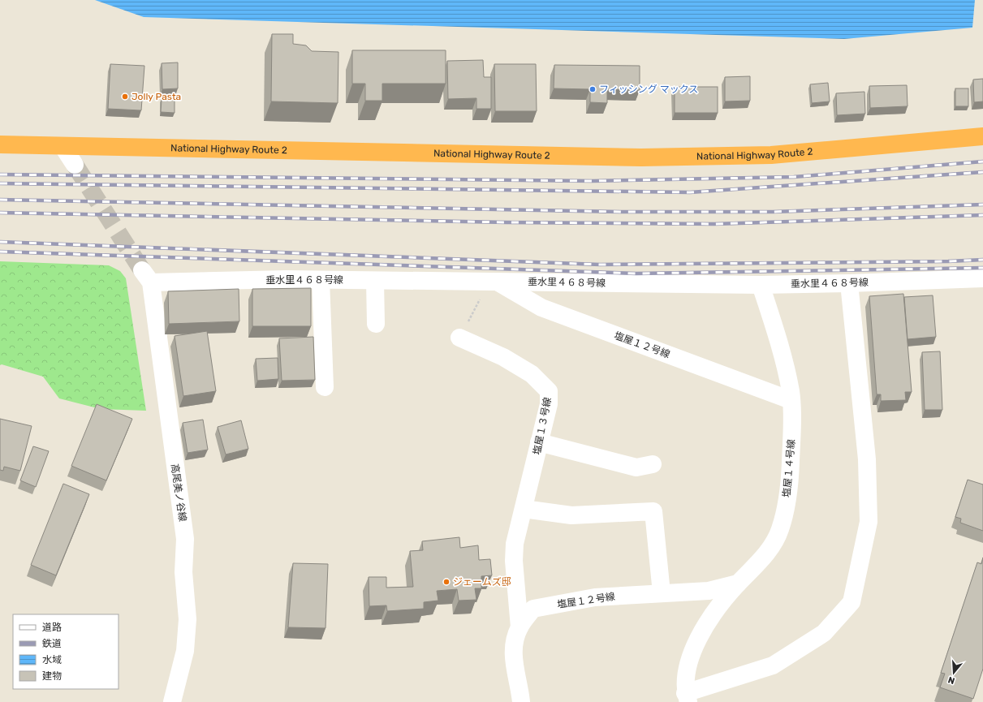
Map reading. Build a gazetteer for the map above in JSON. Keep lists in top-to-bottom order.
{
  "streets": {
    "highway": ["National Highway Route 2"],
    "street": [
      "垂水里４６８号線",
      "塩屋１２号線",
      "塩屋１３号線",
      "塩屋１４号線",
      "高尾美ノ谷線"
    ]
  },
  "crossings": [
    ["垂水里４６８号線", "塩屋１２号線"],
    ["垂水里４６８号線", "塩屋１４号線"],
    ["垂水里４６８号線", "高尾美ノ谷線"],
    ["塩屋１２号線", "塩屋１３号線"],
    ["塩屋１２号線", "塩屋１４号線"]
  ],
  "places": ["フィッシング マックス", "Jolly Pasta", "ジェームズ邸"],
  "legend": [
    "道路",
    "鉄道",
    "水域",
    "建物"
  ],
  "north": "bottom"
}
